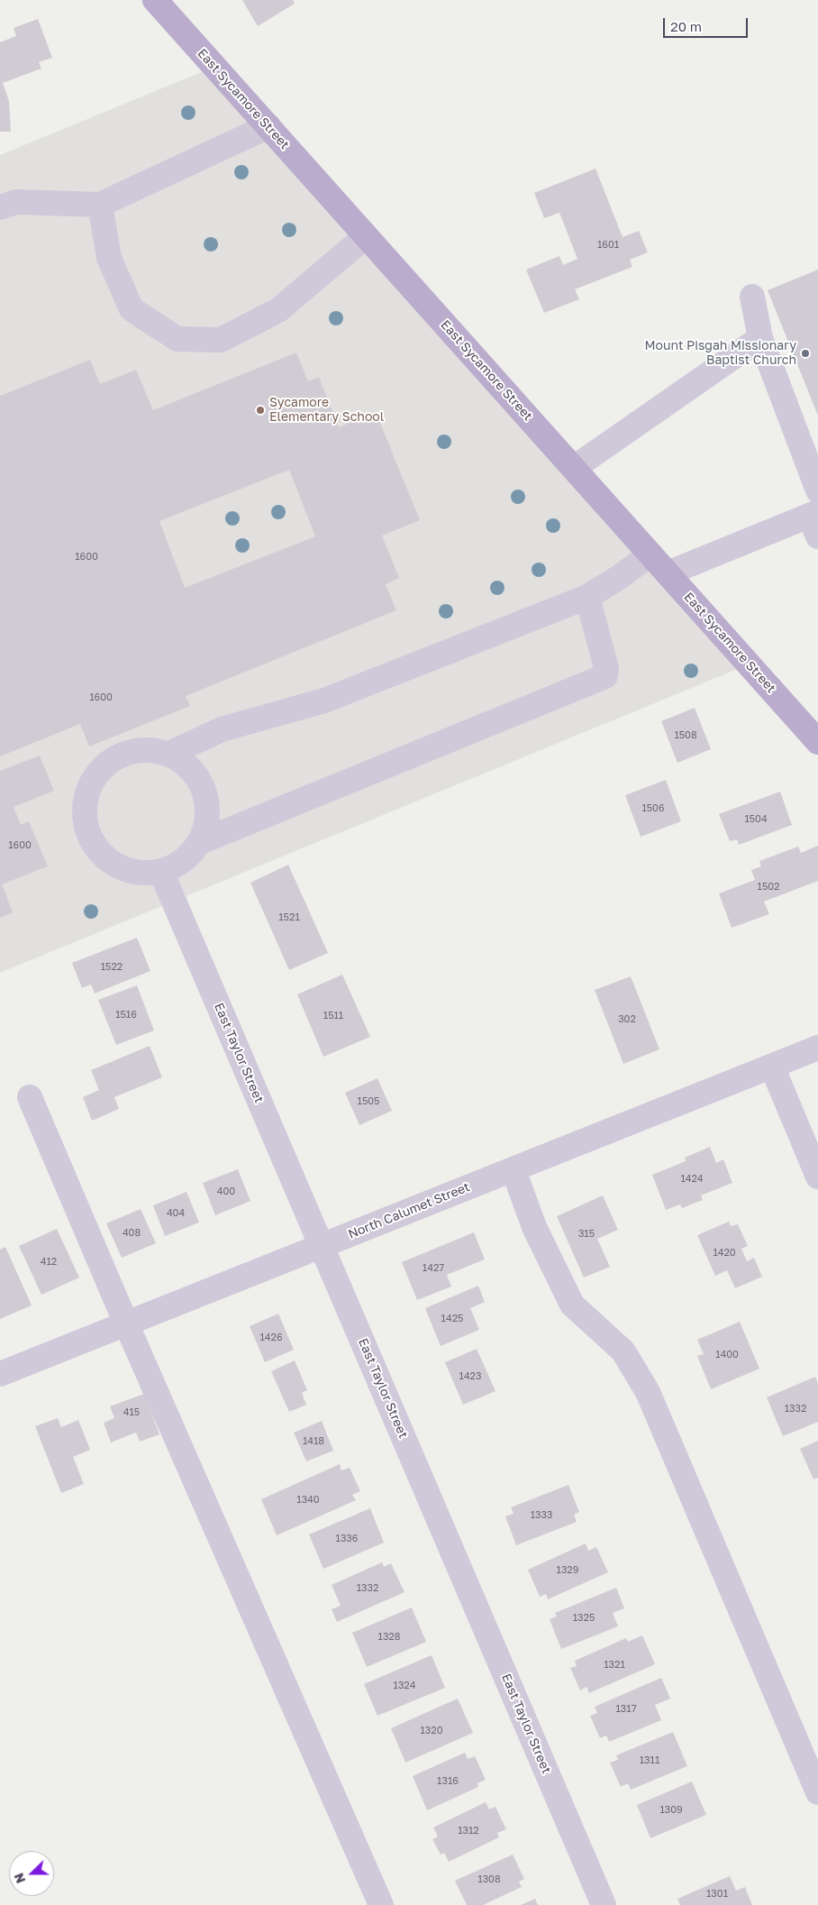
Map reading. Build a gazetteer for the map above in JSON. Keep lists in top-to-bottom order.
{
  "streets": {
    "main road": ["East Sycamore Street"],
    "street": ["East Taylor Street", "North Calumet Street"]
  },
  "crossings": [
    ["East Taylor Street", "North Calumet Street"]
  ],
  "places": ["Mount Pisgah Missionary Baptist Church", "Sycamore Elementary School"],
  "house_numbers": [
    "1601",
    "1600",
    "1600",
    "1508",
    "1506",
    "1504",
    "1600",
    "1502",
    "1521",
    "1522",
    "1516",
    "1511",
    "302",
    "1505",
    "1424",
    "400",
    "404",
    "408",
    "315",
    "1420",
    "412",
    "1427",
    "1425",
    "1426",
    "1400",
    "1423",
    "1332",
    "415",
    "1418",
    "1340",
    "1333",
    "1336",
    "1329",
    "1332",
    "1325",
    "1328",
    "1321",
    "1324",
    "1317",
    "1320",
    "1311",
    "1316",
    "1309",
    "1312",
    "1308",
    "1301"
  ],
  "scale_bar": "20 m",
  "north": "left"
}
